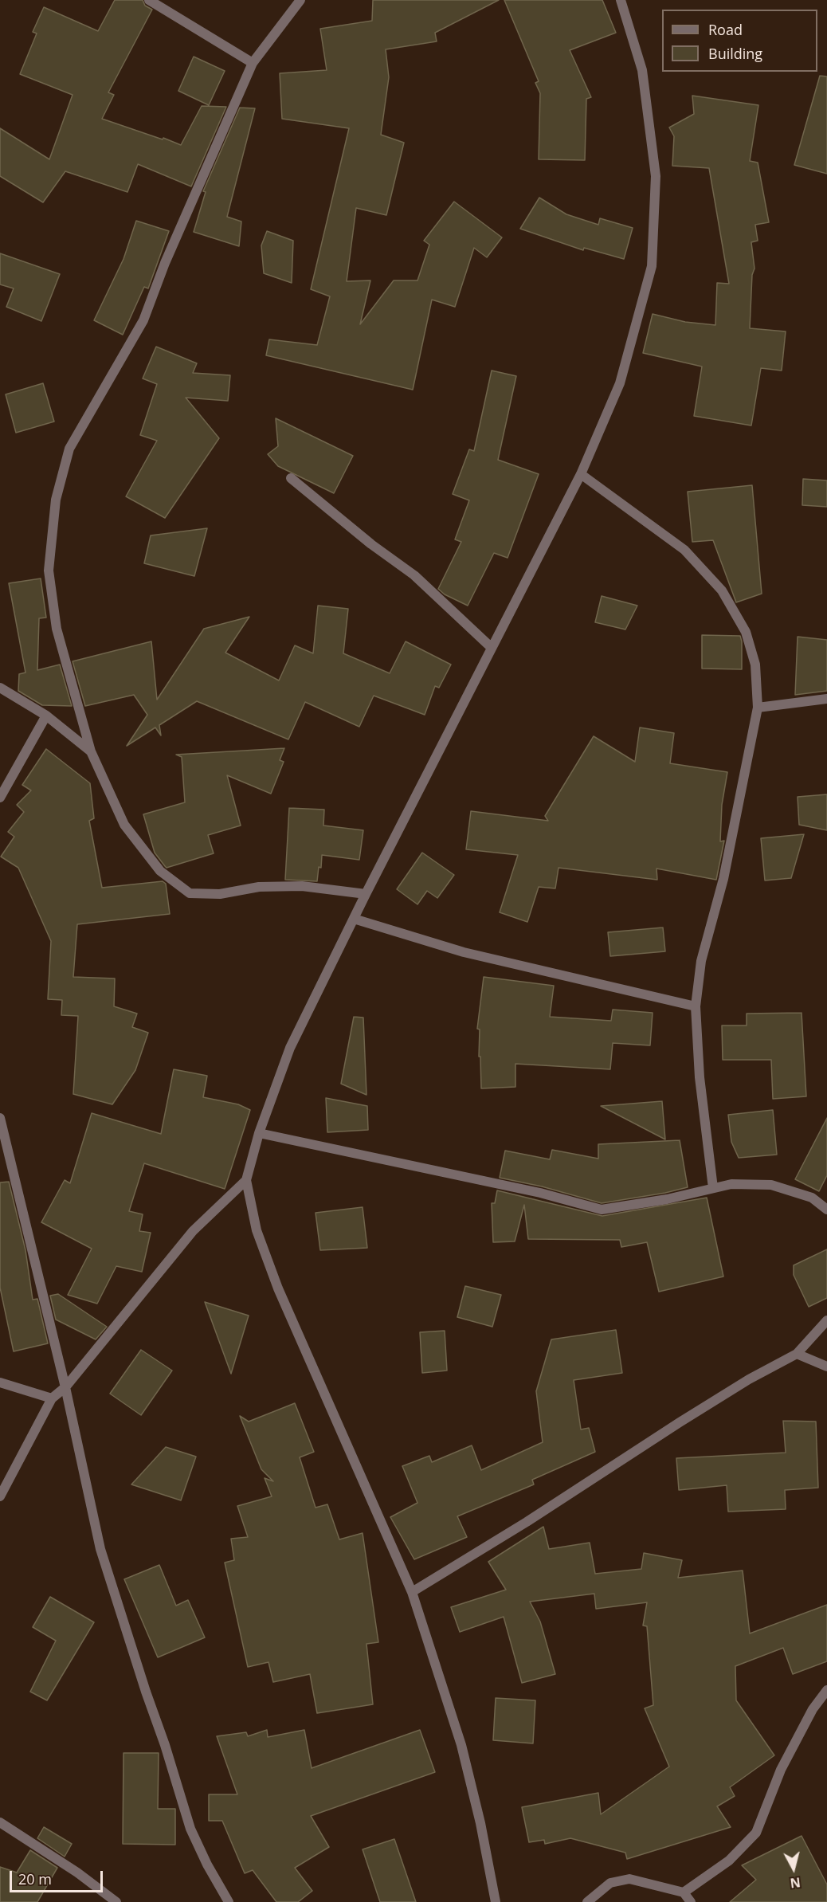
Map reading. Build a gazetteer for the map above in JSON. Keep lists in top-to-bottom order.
{
  "legend": ["Road", "Building"],
  "scale_bar": "20 m",
  "north": "bottom"
}
